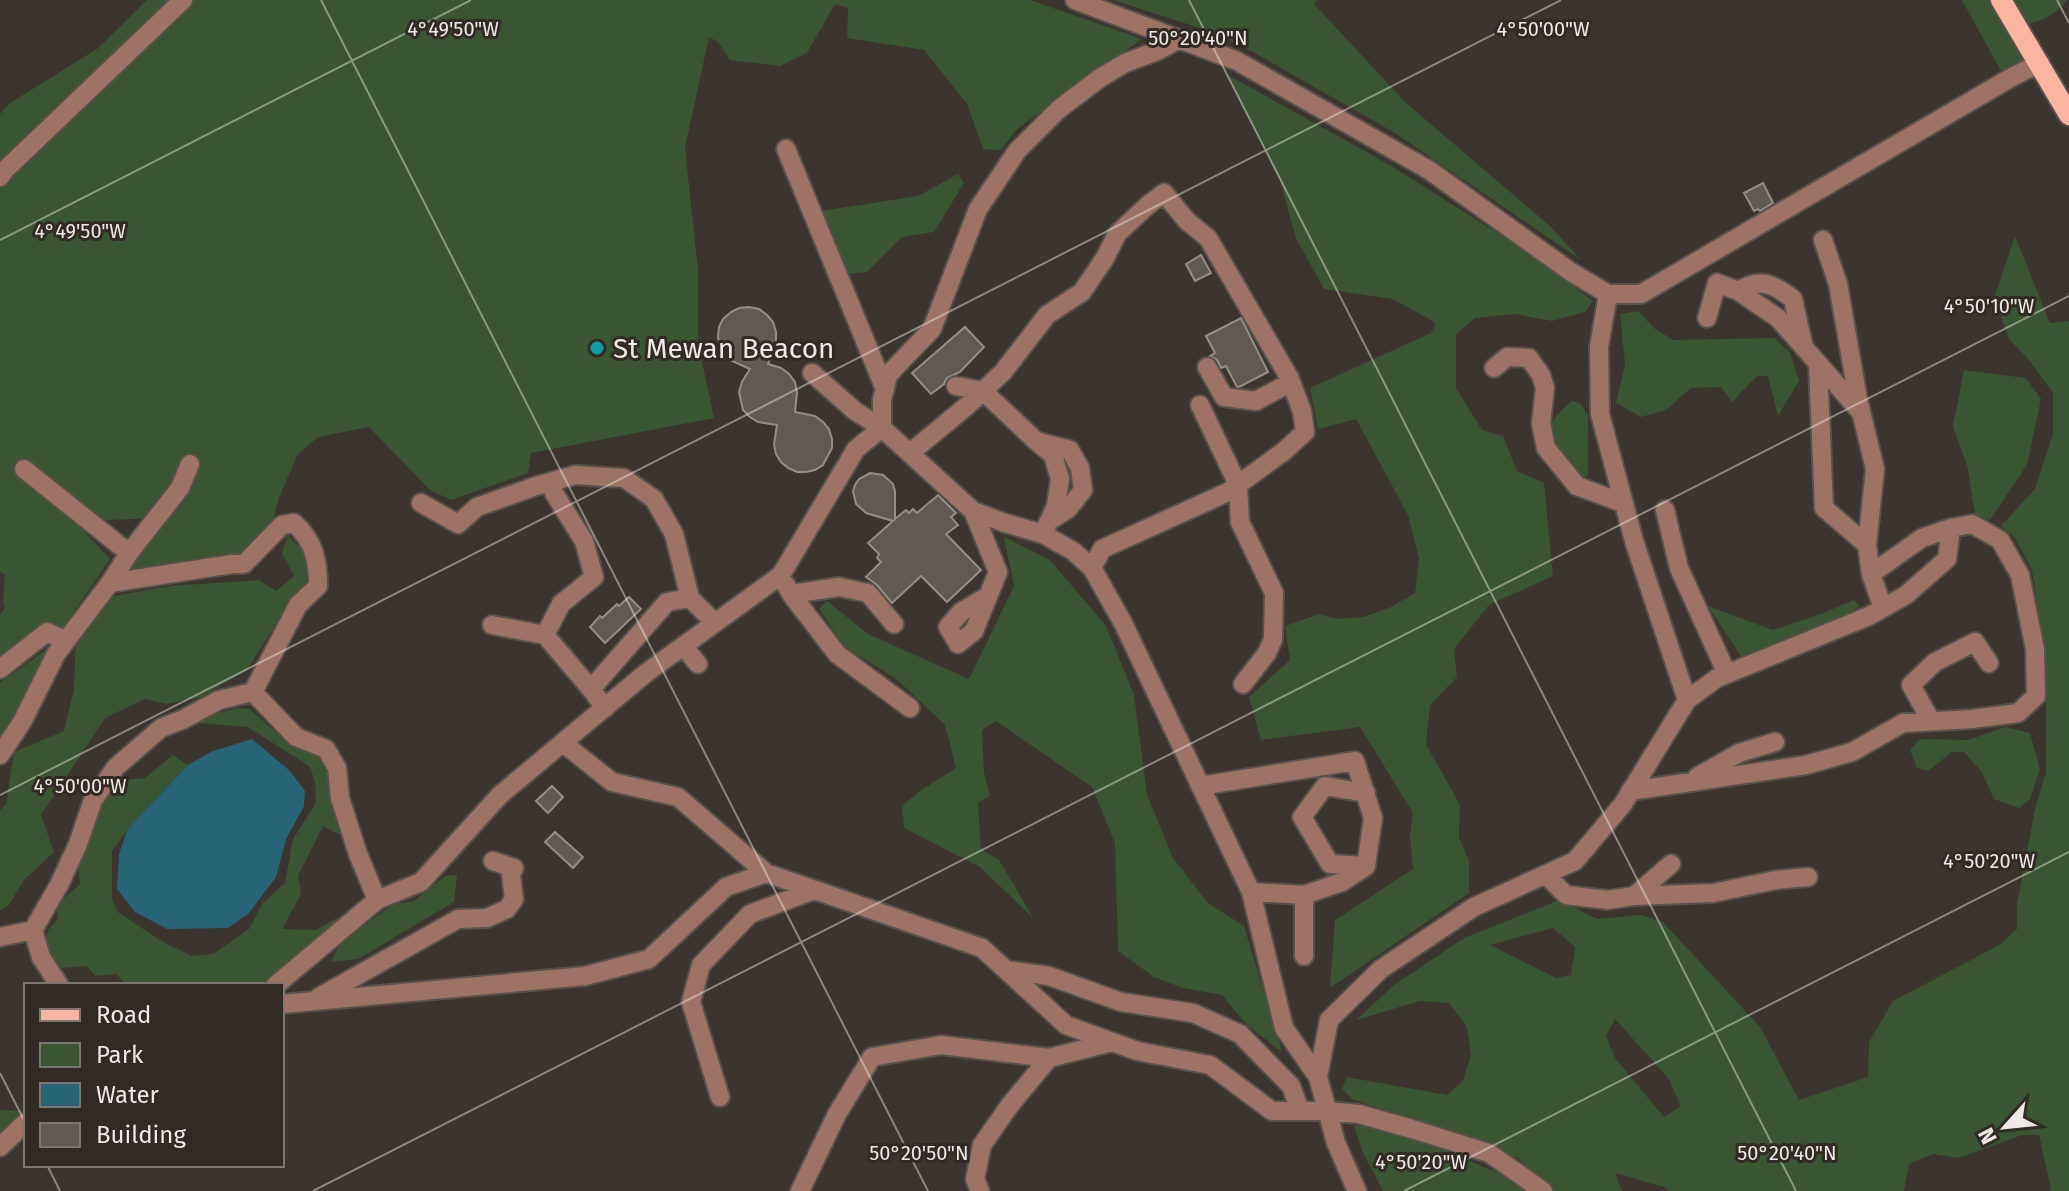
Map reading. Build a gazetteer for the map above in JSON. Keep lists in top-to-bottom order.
{
  "places": ["St Mewan Beacon"],
  "legend": [
    "Road",
    "Park",
    "Water",
    "Building"
  ],
  "north": "bottom left",
  "coordinates": [
    "4°50'00\"W",
    "4°49'50\"W",
    "50°20'40\"N",
    "4°50'10\"W",
    "4°50'20\"W",
    "50°20'50\"N"
  ]
}
